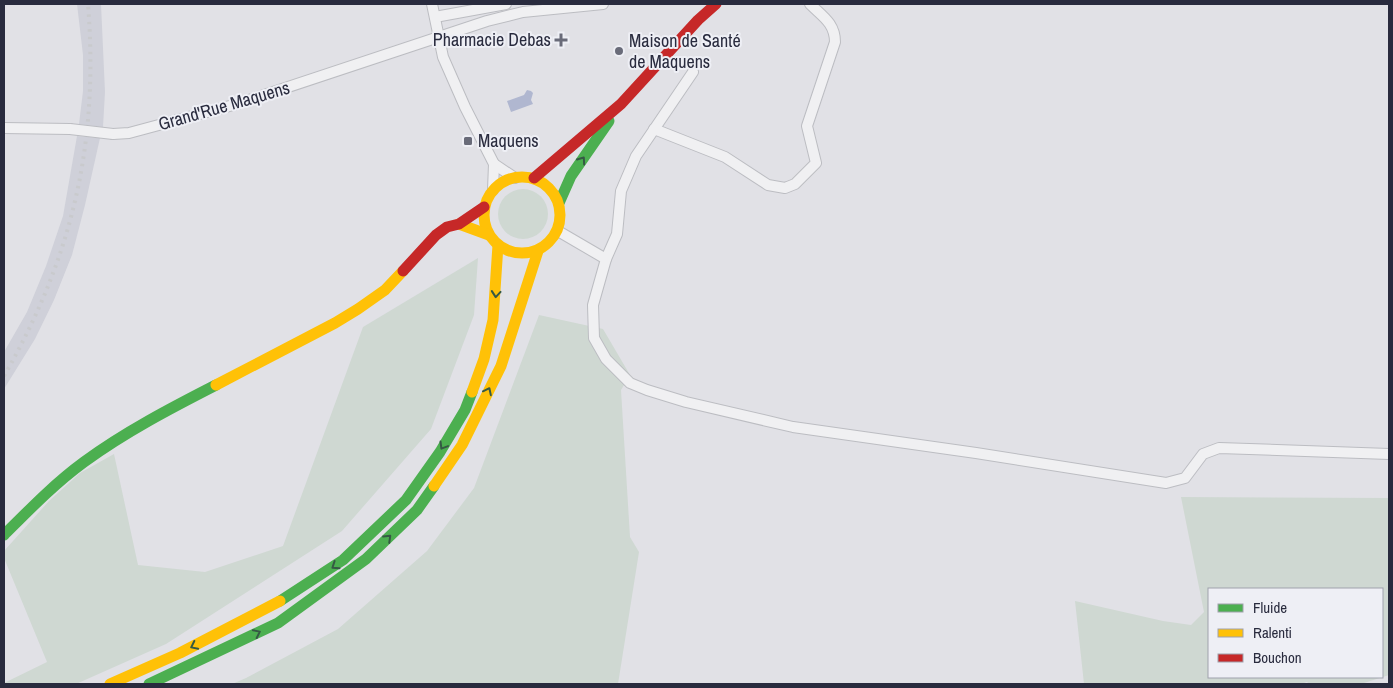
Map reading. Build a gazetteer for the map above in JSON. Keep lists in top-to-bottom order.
{
  "streets": {
    "street": ["Grand'Rue Maquens"]
  },
  "places": {
    "health": ["Pharmacie Debas"],
    "other": ["Maison de Santé de Maquens"],
    "transit": ["Maquens"]
  },
  "legend": ["Fluide", "Ralenti", "Bouchon"]
}
